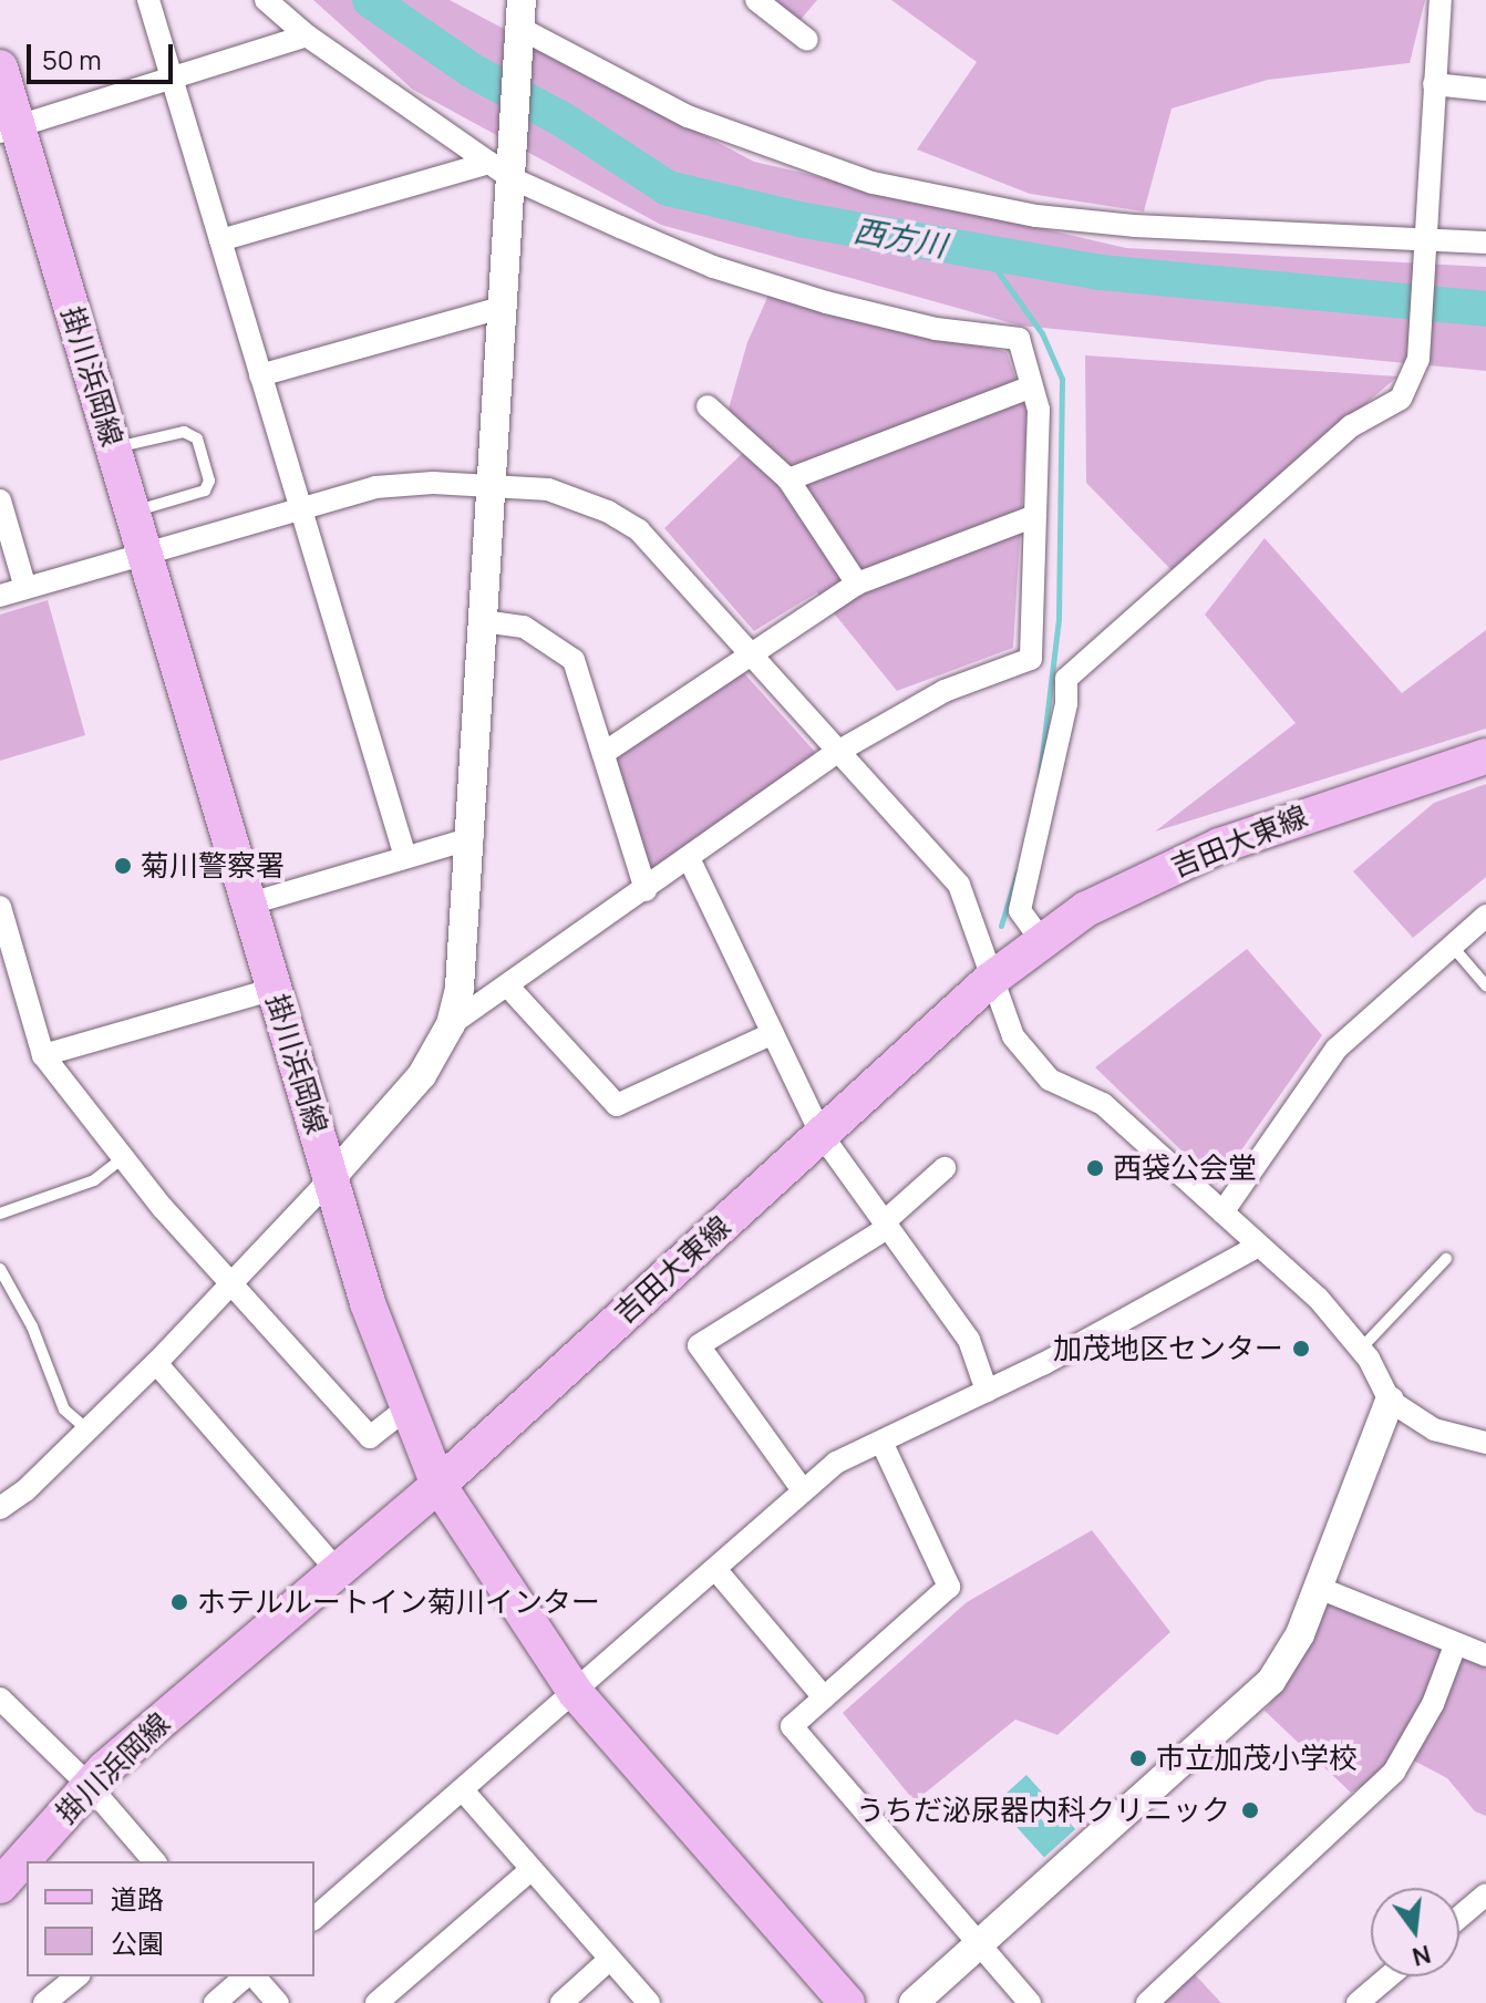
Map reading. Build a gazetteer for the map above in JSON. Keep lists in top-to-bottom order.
{
  "streets": {
    "main road": ["掛川浜岡線", "吉田大東線"]
  },
  "crossings": [
    ["掛川浜岡線", "吉田大東線"]
  ],
  "water": ["西方川"],
  "places": [
    "菊川警察署",
    "西袋公会堂",
    "加茂地区センター",
    "ホテルルートイン菊川インター",
    "市立加茂小学校",
    "うちだ泌尿器内科クリニック"
  ],
  "legend": ["道路", "公園"],
  "scale_bar": "50 m",
  "north": "bottom"
}
